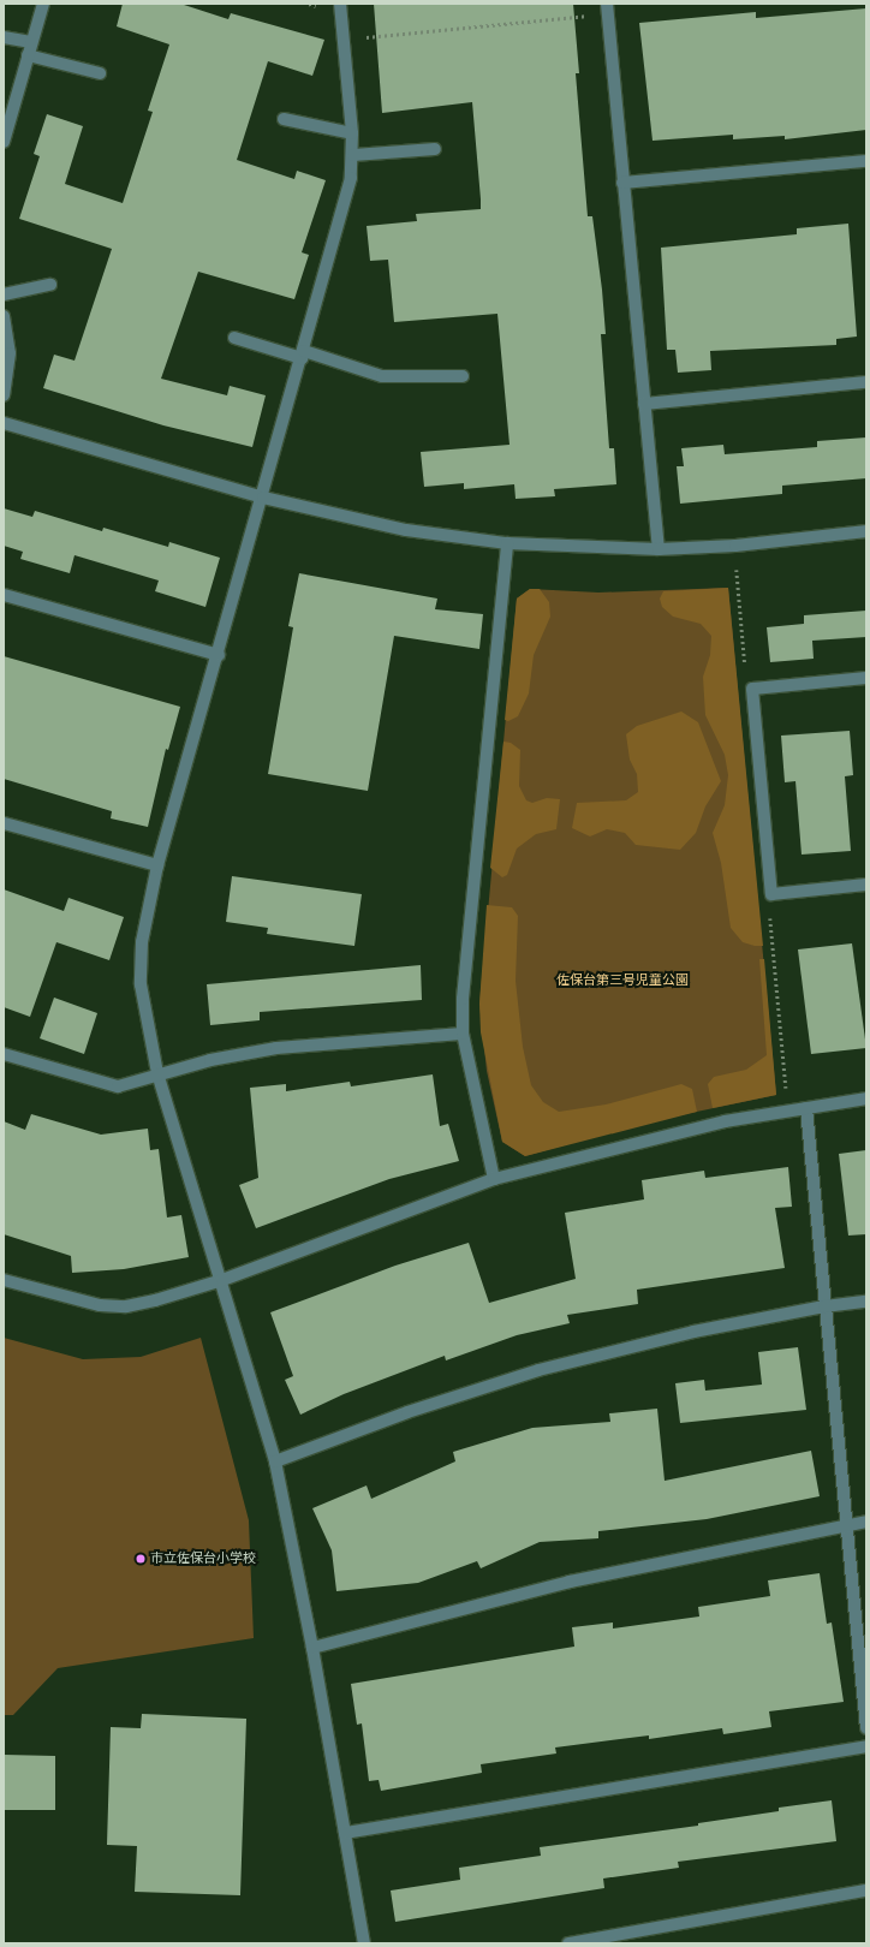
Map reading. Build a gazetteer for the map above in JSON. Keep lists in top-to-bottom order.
{
  "parks": ["佐保台第三号児童公園"],
  "places": ["市立佐保台小学校"]
}
